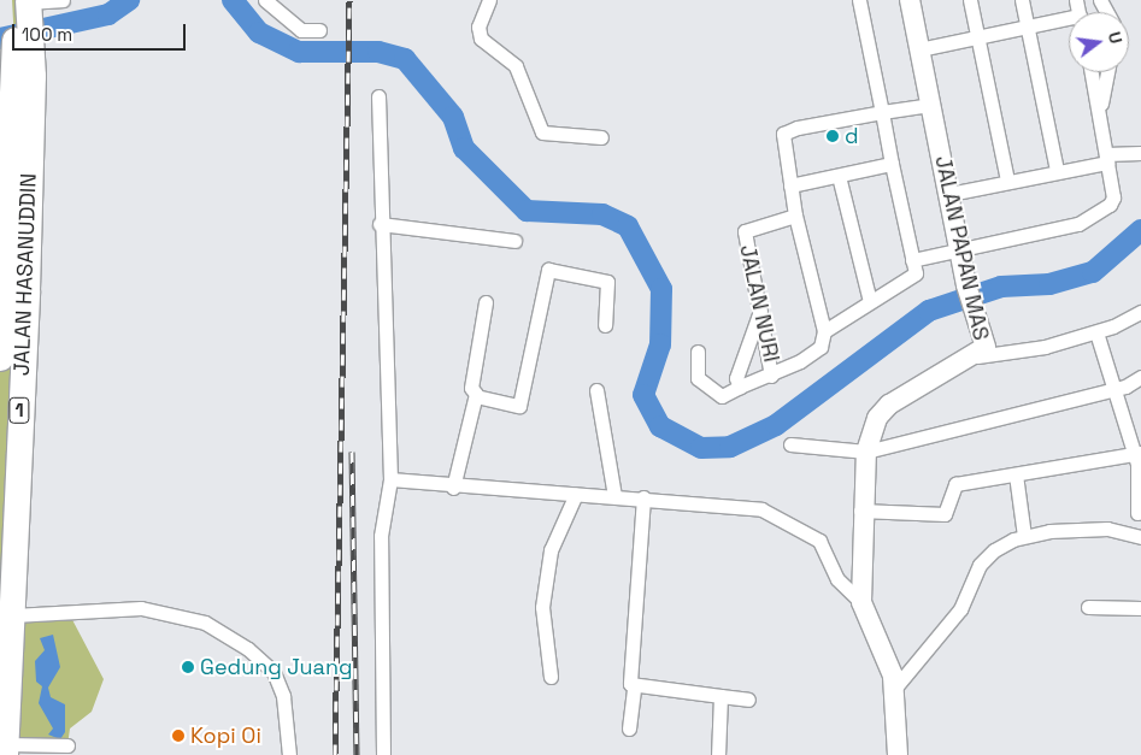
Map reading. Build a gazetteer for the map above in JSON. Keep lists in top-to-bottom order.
{
  "streets": {
    "highway": ["JALAN HASANUDDIN", "1"],
    "street": ["JALAN PAPAN MAS", "JALAN NURI"]
  },
  "places": ["d", "Gedung Juang", "Kopi Oi"],
  "scale_bar": "100 m",
  "north": "right"
}
